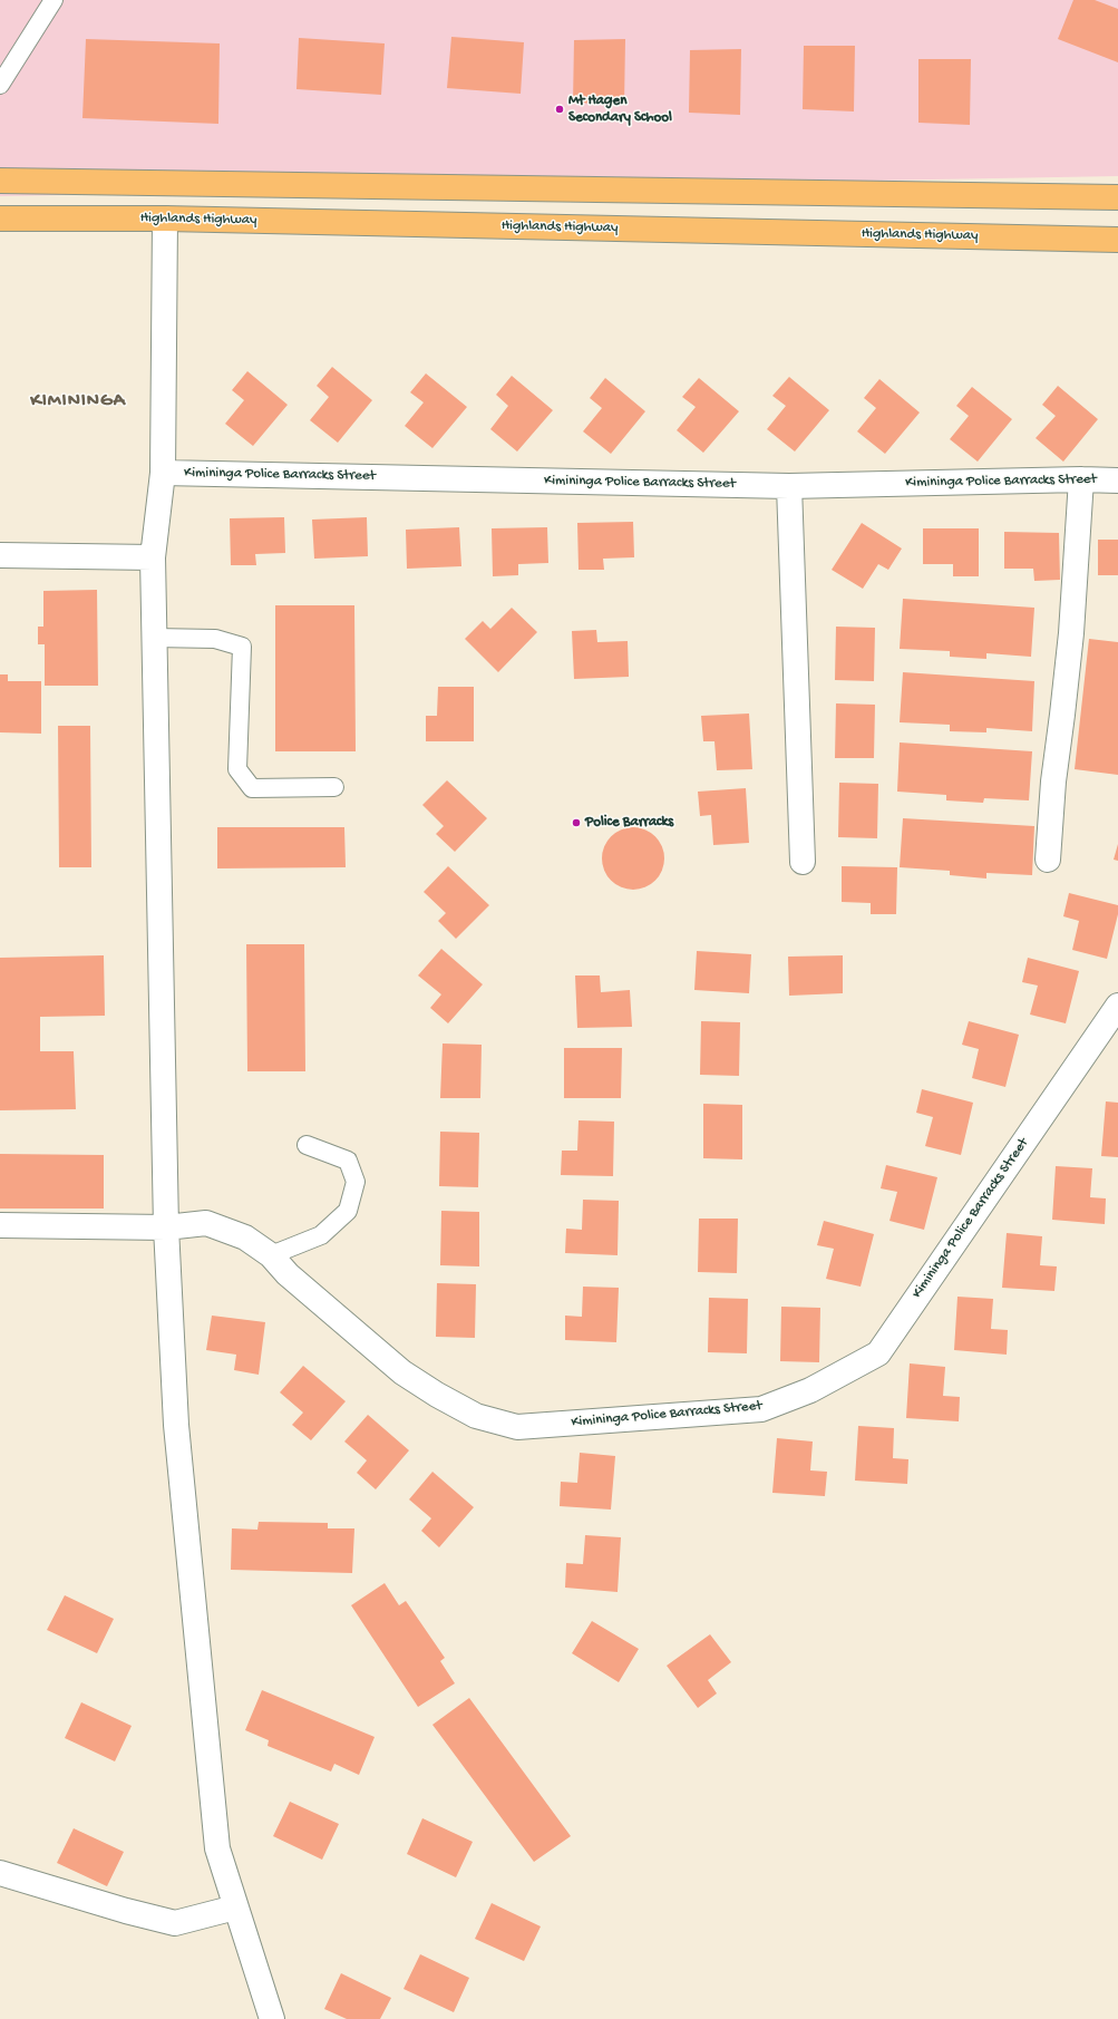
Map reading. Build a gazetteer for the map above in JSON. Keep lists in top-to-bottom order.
{
  "streets": {
    "highway": ["Highlands Highway"],
    "street": ["Kimininga Police Barracks Street"]
  },
  "districts": ["KIMININGA"],
  "places": ["Mt Hagen Secondary School", "Police Barracks"]
}
